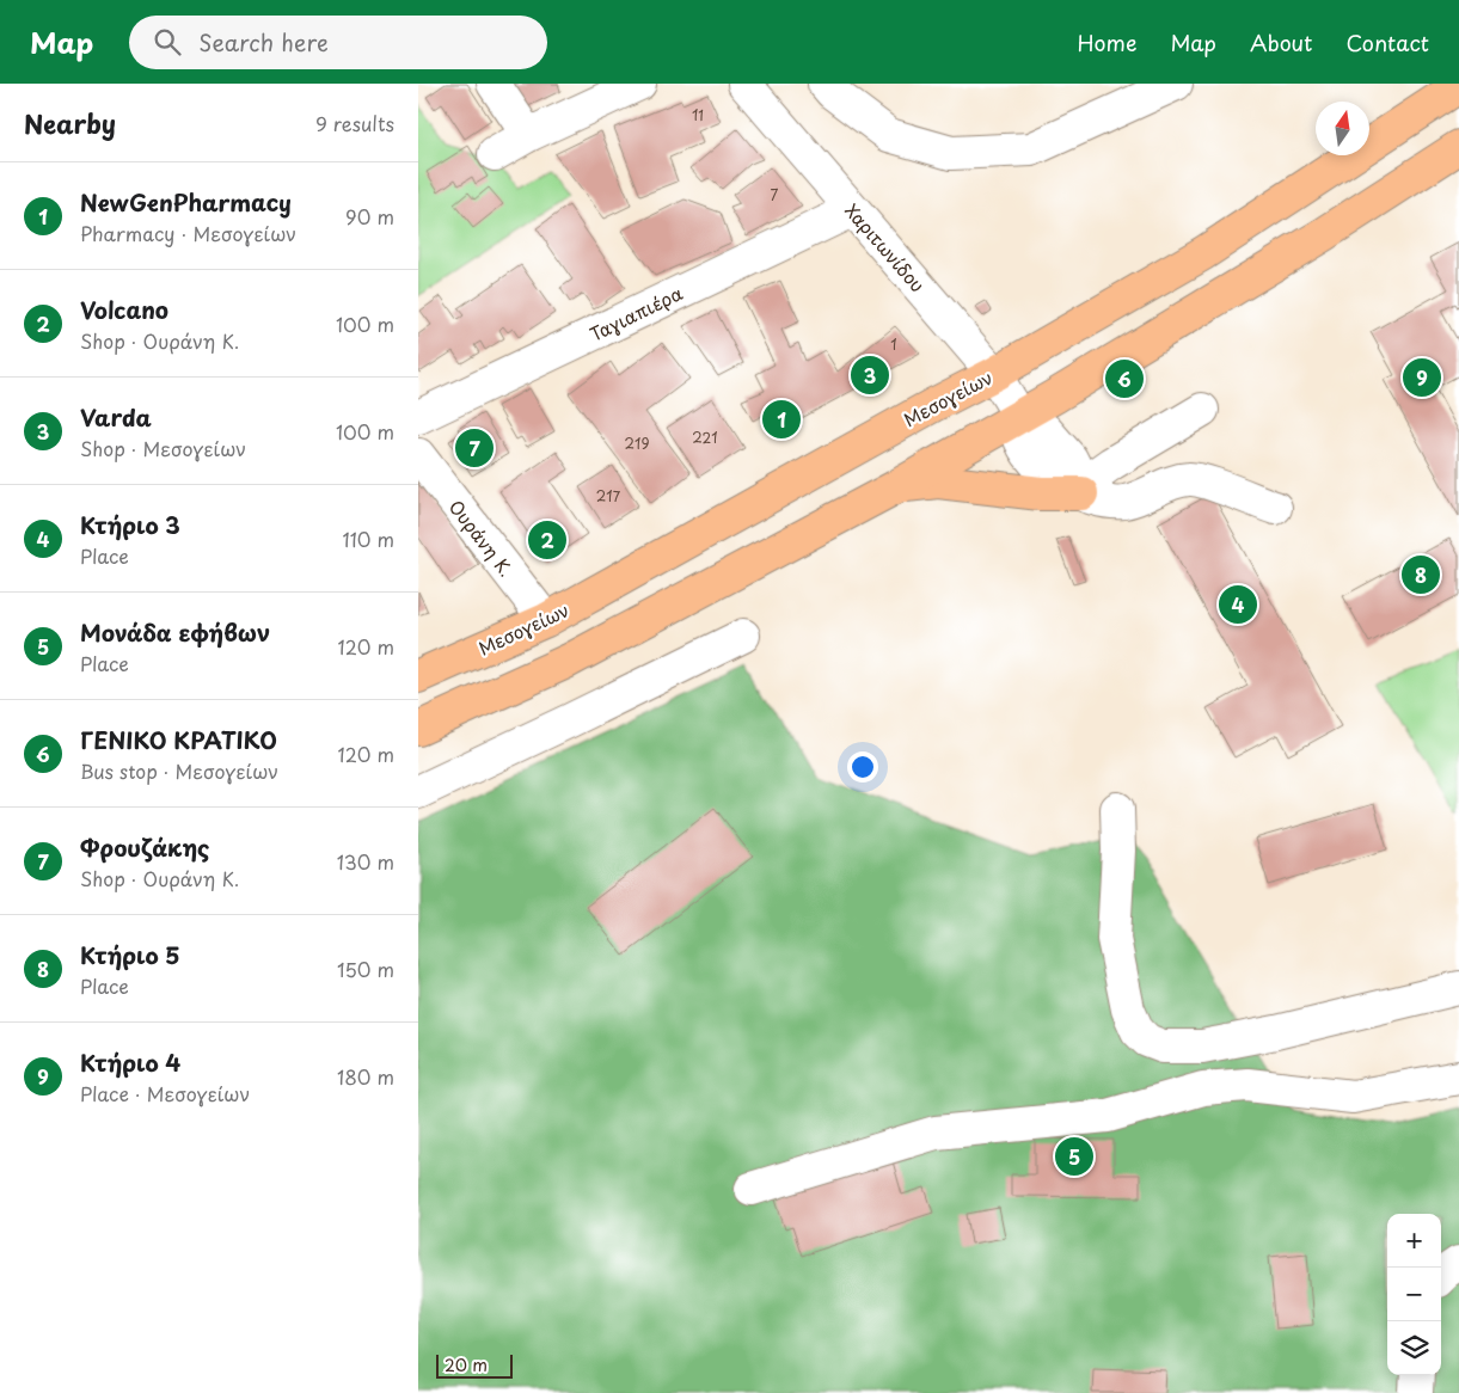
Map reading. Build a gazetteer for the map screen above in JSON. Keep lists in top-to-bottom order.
{
  "streets": {
    "main road": ["Μεσογείων"],
    "street": ["Χαριτωνίδου", "Ταγιαπιέρα", "Ουράνη Κ."]
  },
  "crossings": [
    ["Χαριτωνίδου", "Ταγιαπιέρα"],
    ["Χαριτωνίδου", "Μεσογείων"],
    ["Μεσογείων", "Ουράνη Κ."]
  ],
  "house_numbers": [
    "11",
    "7",
    "1",
    "221",
    "219",
    "217"
  ],
  "scale_bar": "20 m",
  "north": "top",
  "page": {
    "header": "Map",
    "search": "Search here",
    "nav": [
      "Home",
      "Map",
      "About",
      "Contact"
    ],
    "heading": ["Nearby", "9 results"],
    "list": [
      {
        "mark": "1",
        "name": "NewGenPharmacy",
        "note": "Pharmacy · Μεσογείων",
        "value": "90 m"
      },
      {
        "mark": "2",
        "name": "Volcano",
        "note": "Shop · Ουράνη Κ.",
        "value": "100 m"
      },
      {
        "mark": "3",
        "name": "Varda",
        "note": "Shop · Μεσογείων",
        "value": "100 m"
      },
      {
        "mark": "4",
        "name": "Κτήριο 3",
        "note": "Place",
        "value": "110 m"
      },
      {
        "mark": "5",
        "name": "Μονάδα εφήβων",
        "note": "Place",
        "value": "120 m"
      },
      {
        "mark": "6",
        "name": "ΓΕΝΙΚΟ ΚΡΑΤΙΚΟ",
        "note": "Bus stop · Μεσογείων",
        "value": "120 m"
      },
      {
        "mark": "7",
        "name": "Φρουζάκης",
        "note": "Shop · Ουράνη Κ.",
        "value": "130 m"
      },
      {
        "mark": "8",
        "name": "Κτήριο 5",
        "note": "Place",
        "value": "150 m"
      },
      {
        "mark": "9",
        "name": "Κτήριο 4",
        "note": "Place · Μεσογείων",
        "value": "180 m"
      }
    ],
    "pins": [
      "3",
      "9",
      "6",
      "1",
      "7",
      "2",
      "8",
      "4",
      "5"
    ],
    "map_buttons": ["+", "−"],
    "scale": "20 m"
  }
}
